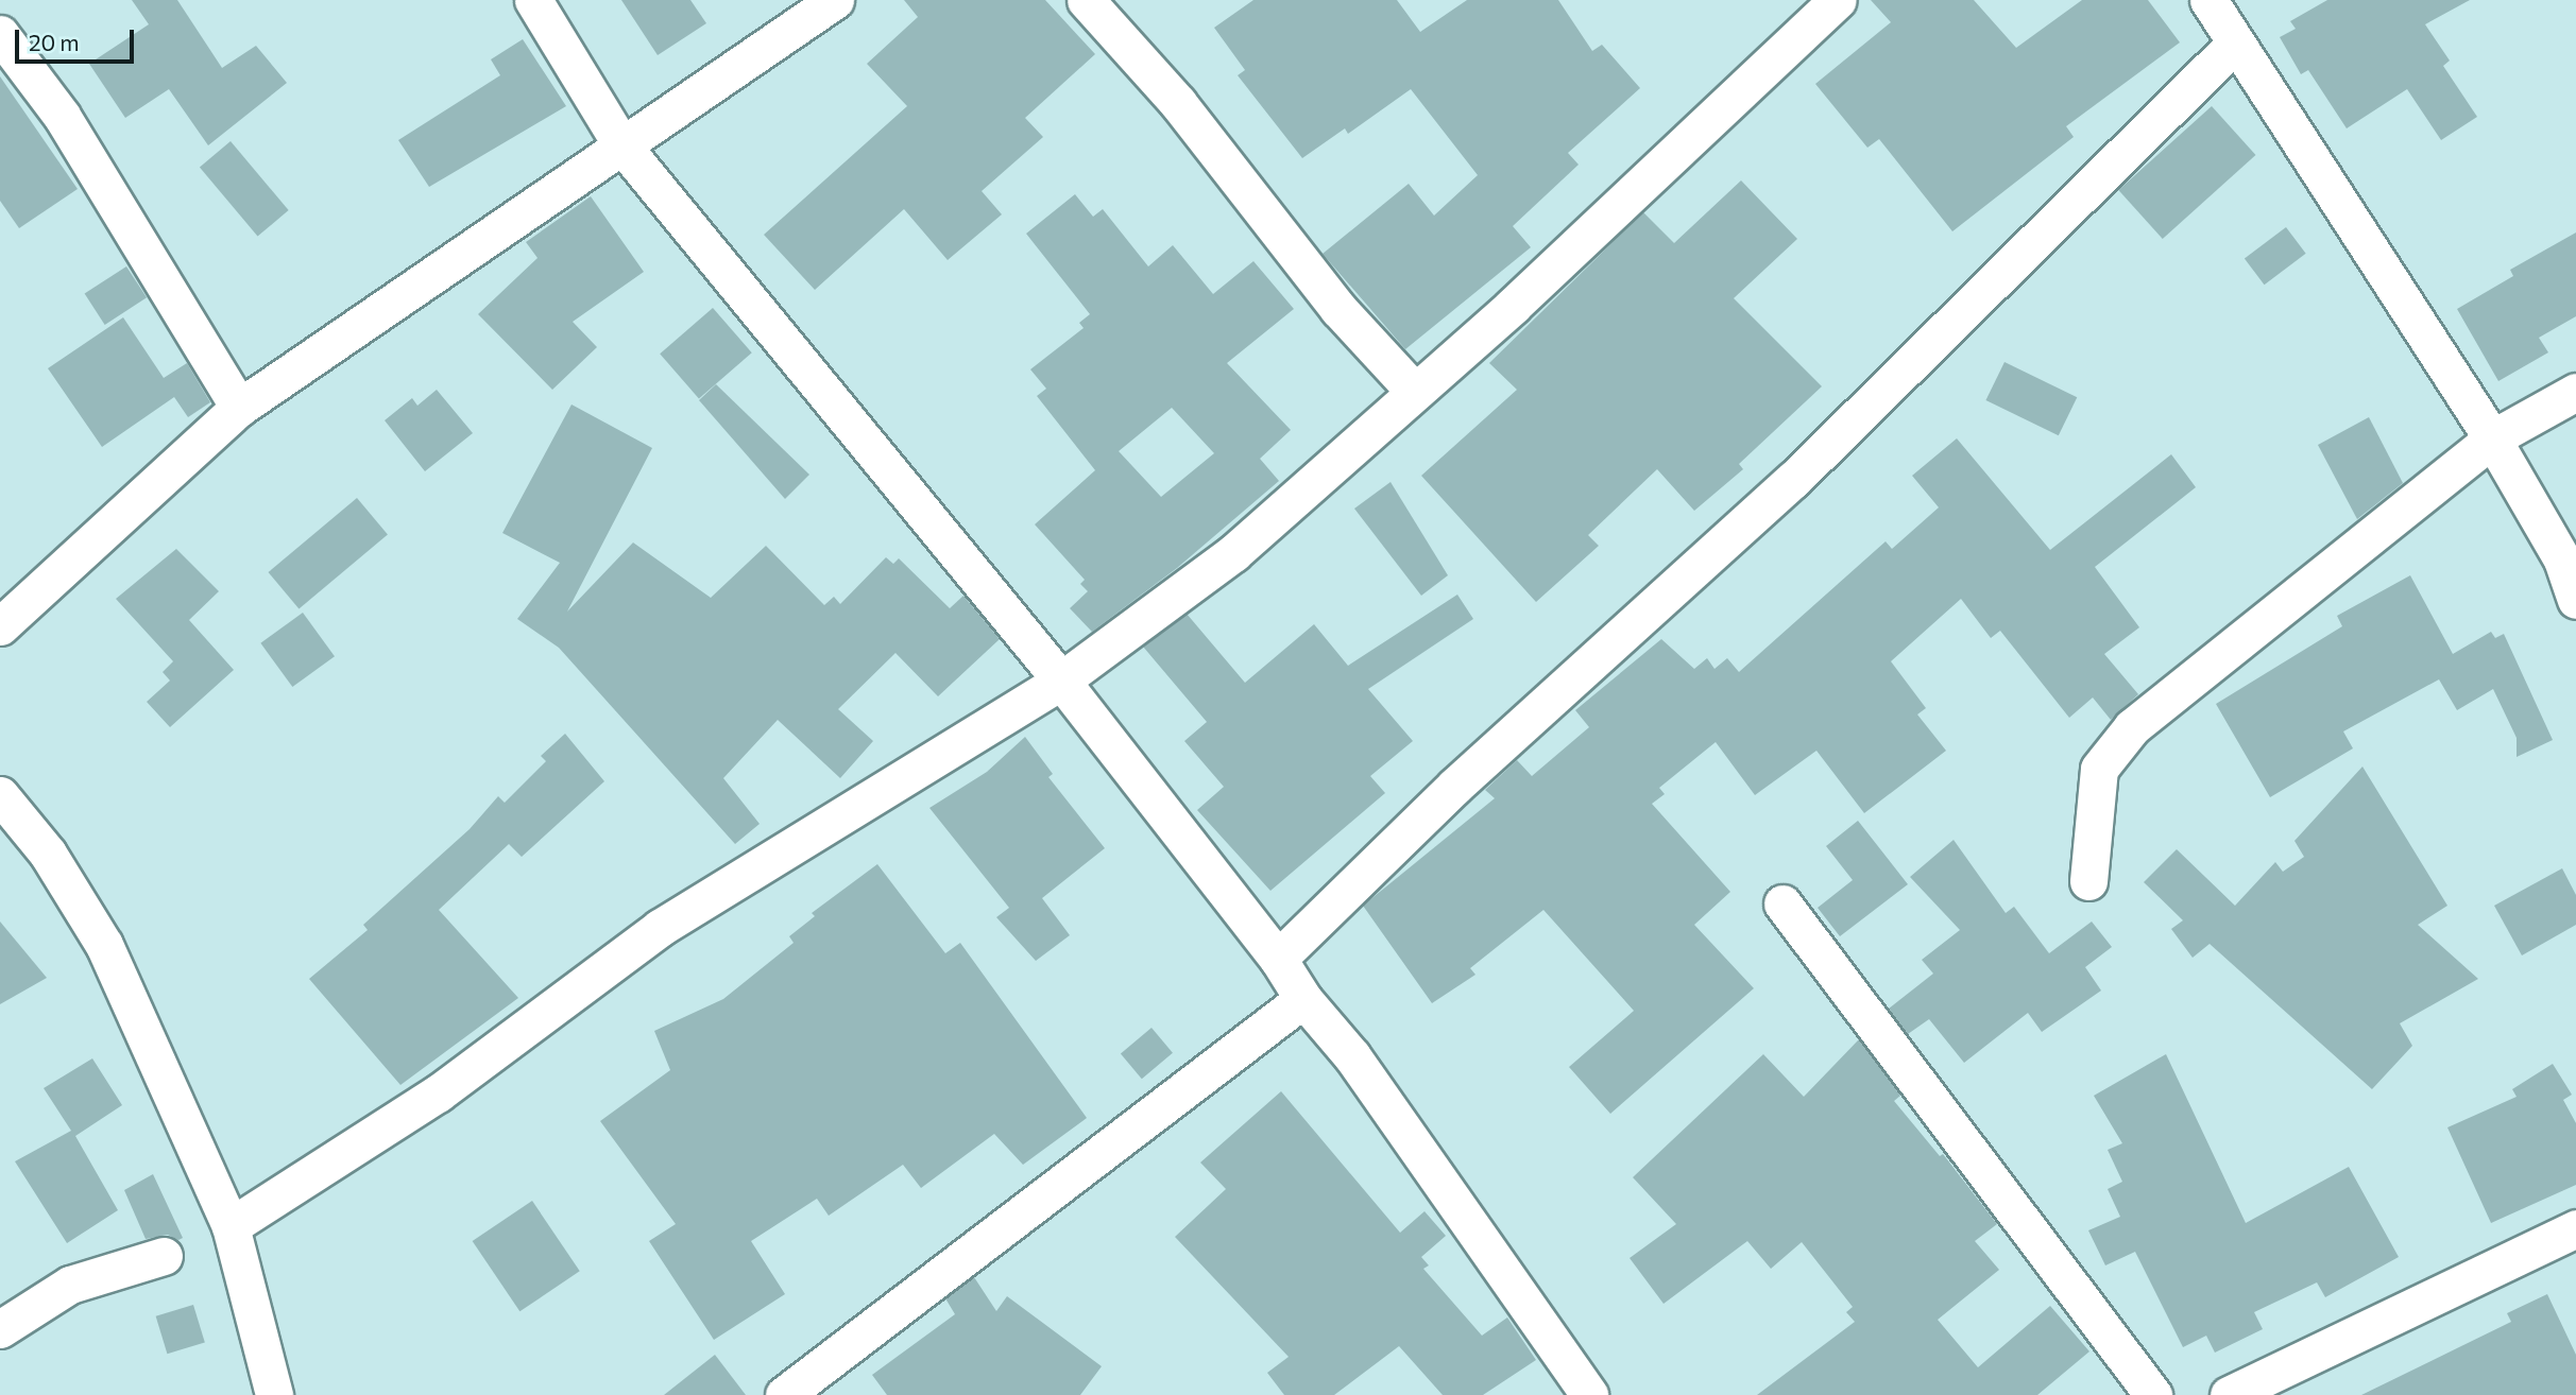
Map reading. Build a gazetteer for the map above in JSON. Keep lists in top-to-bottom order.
{
  "scale_bar": "20 m"
}
